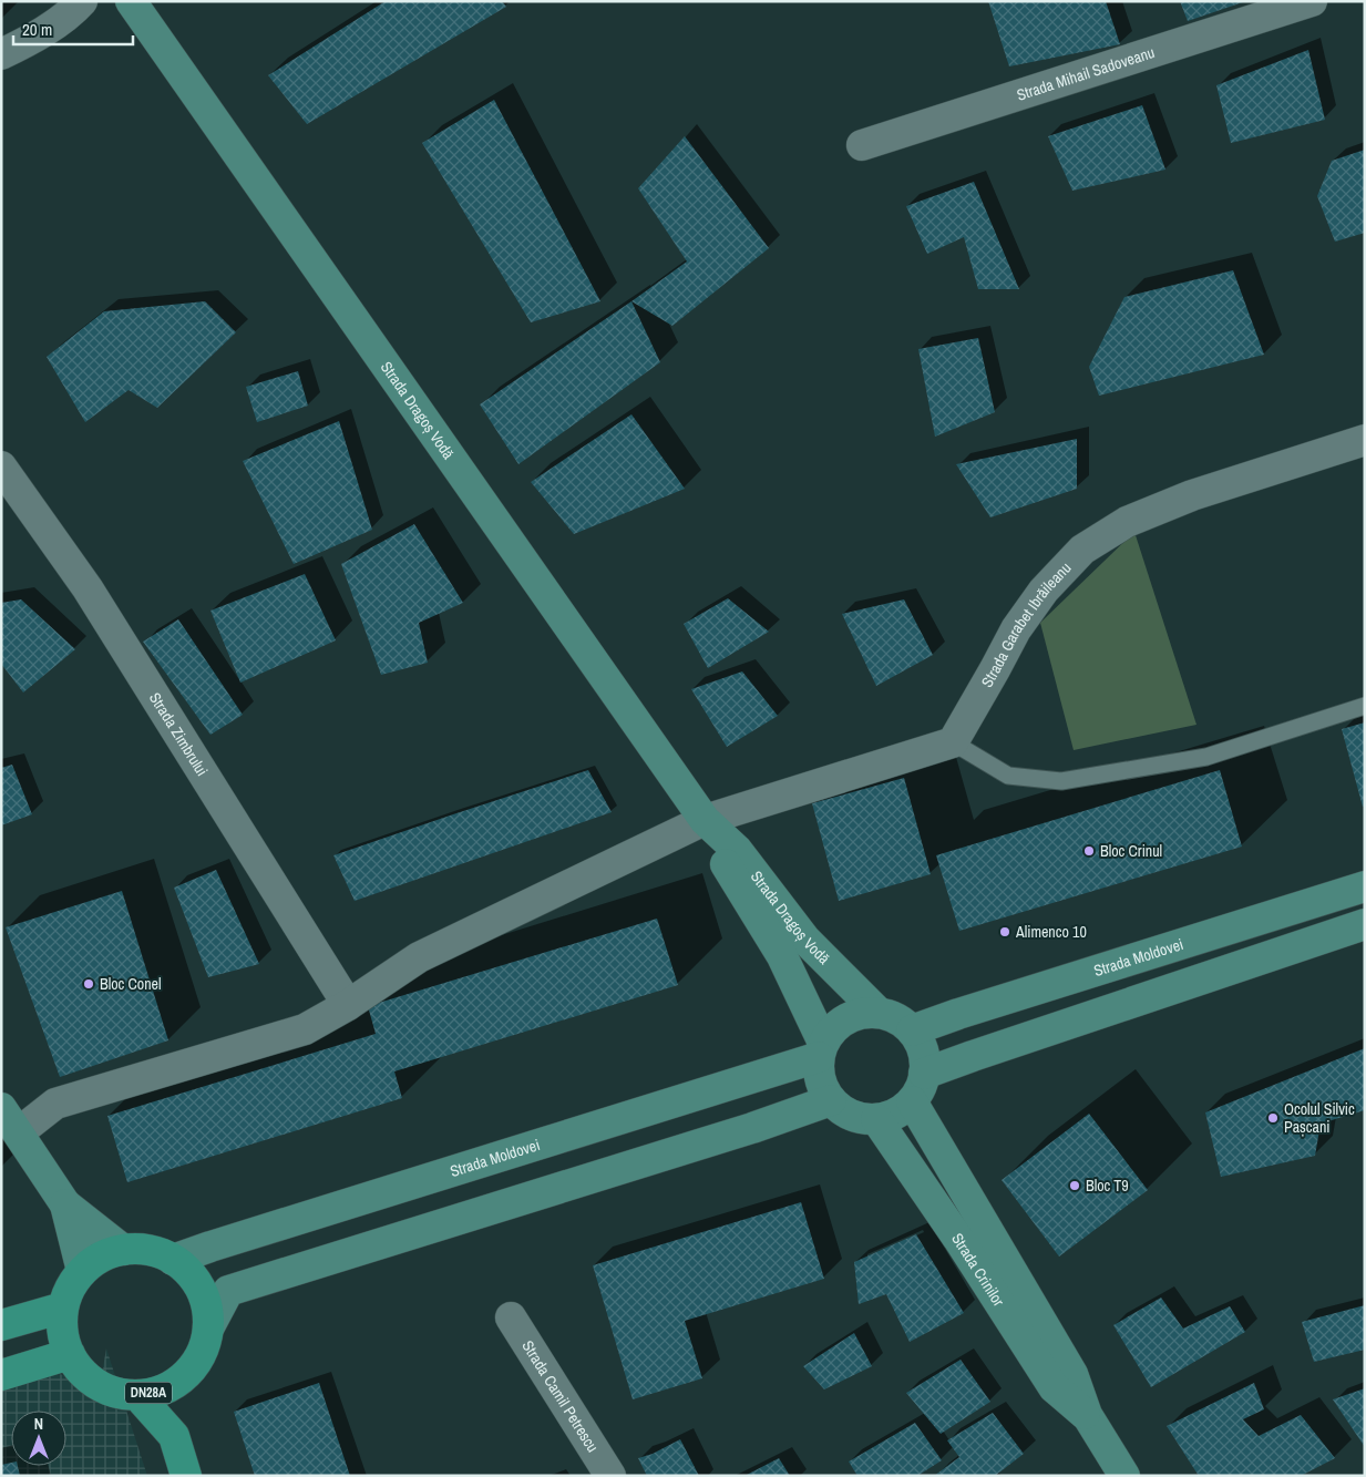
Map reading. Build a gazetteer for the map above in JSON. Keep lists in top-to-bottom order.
{
  "streets": {
    "main road": [
      "Strada Dragoș Vodă",
      "Strada Moldovei",
      "Strada Crinilor",
      "DN28A"
    ],
    "street": [
      "Strada Mihail Sadoveanu",
      "Strada Garabet Ibrăileanu",
      "Strada Zimbrului",
      "Strada Camil Petrescu"
    ]
  },
  "crossings": [
    ["Strada Dragoș Vodă", "Strada Moldovei"],
    ["Strada Dragoș Vodă", "Strada Crinilor"],
    ["Strada Dragoș Vodă", "DN28A"],
    ["Strada Moldovei", "Strada Crinilor"],
    ["Strada Moldovei", "DN28A"],
    ["Strada Crinilor", "DN28A"]
  ],
  "places": [
    "Bloc Crinul",
    "Alimenco 10",
    "Bloc Conel",
    "Ocolul Silvic Pașcani",
    "Bloc T9"
  ],
  "scale_bar": "20 m",
  "north": "top"
}
